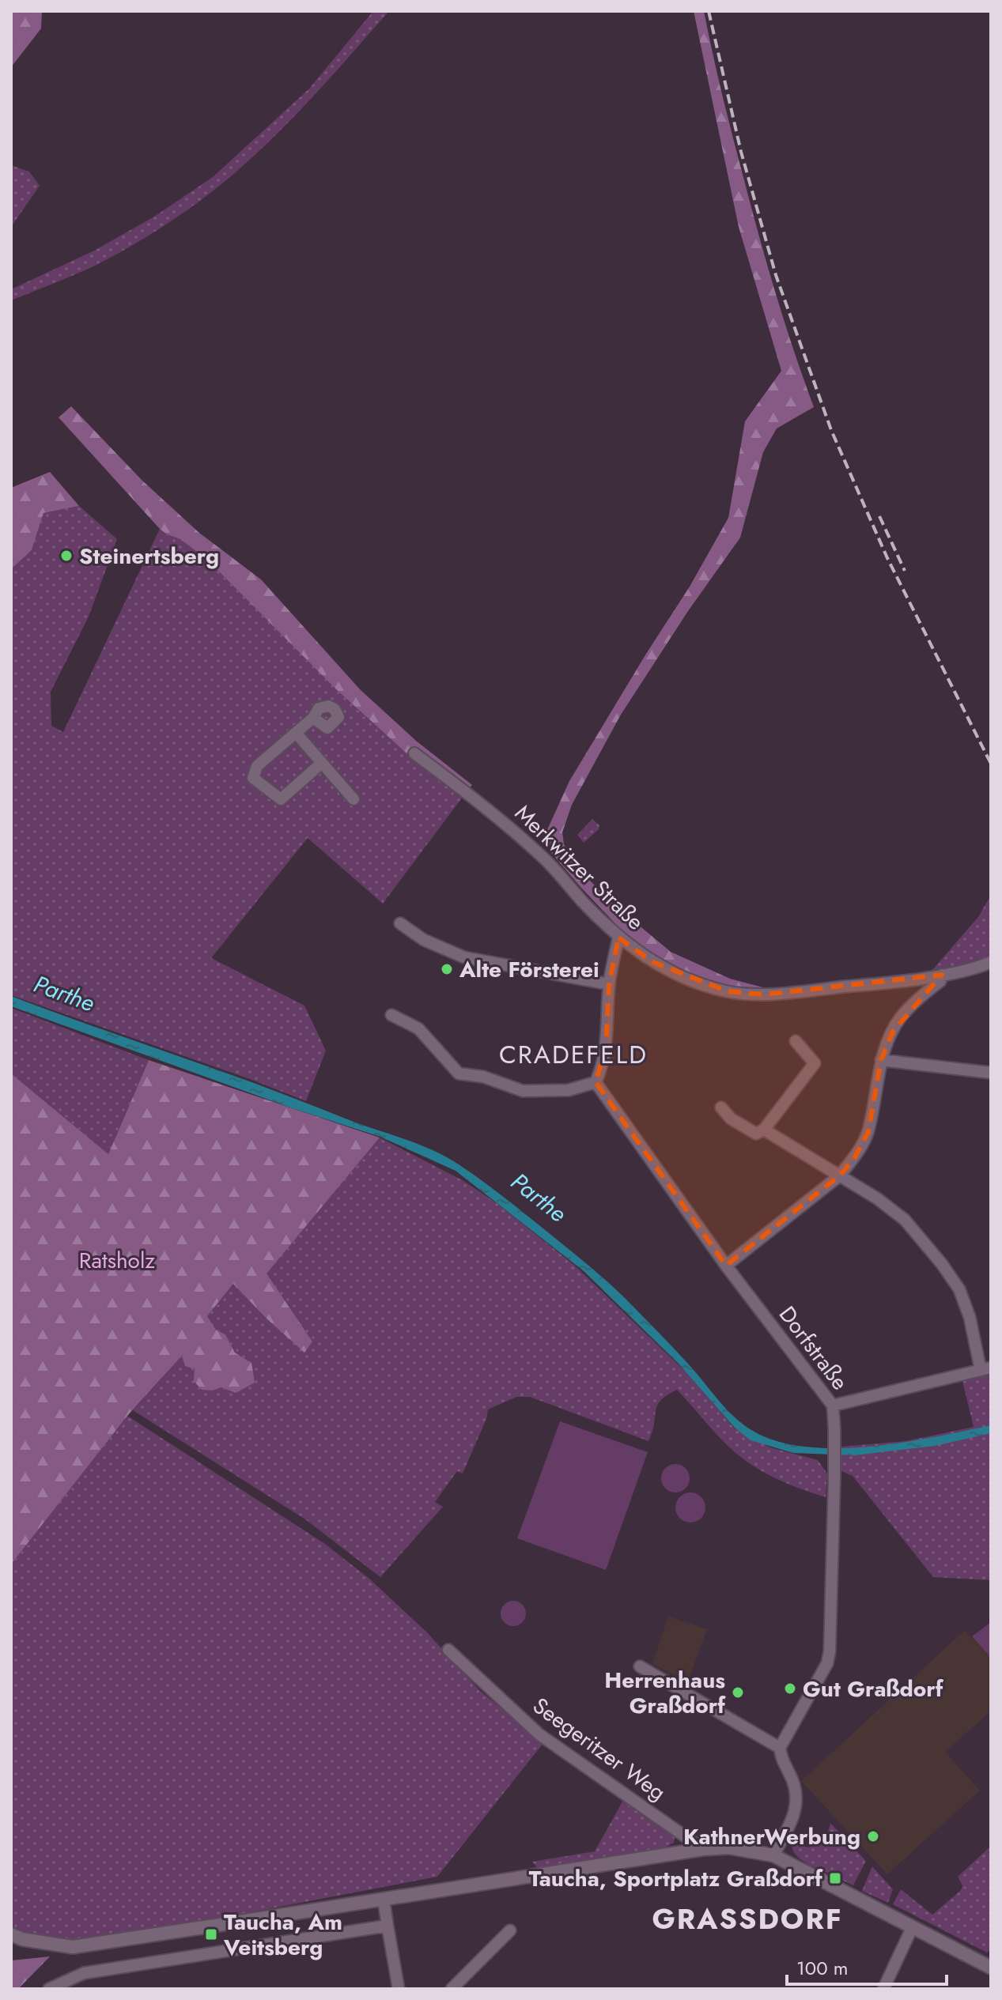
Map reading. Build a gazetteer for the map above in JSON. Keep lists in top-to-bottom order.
{
  "streets": {
    "street": ["Merkwitzer Straße", "Dorfstraße", "Seegeritzer Weg"]
  },
  "districts": ["CRADEFELD", "GRASSDORF"],
  "water": ["Parthe"],
  "parks": ["Ratsholz"],
  "places": {
    "other": [
      "Steinertsberg",
      "Alte Försterei",
      "Gut Graßdorf",
      "Herrenhaus Graßdorf",
      "KathnerWerbung"
    ],
    "transit": ["Taucha, Sportplatz Graßdorf", "Taucha, Am Veitsberg"]
  },
  "scale_bar": "100 m"
}
